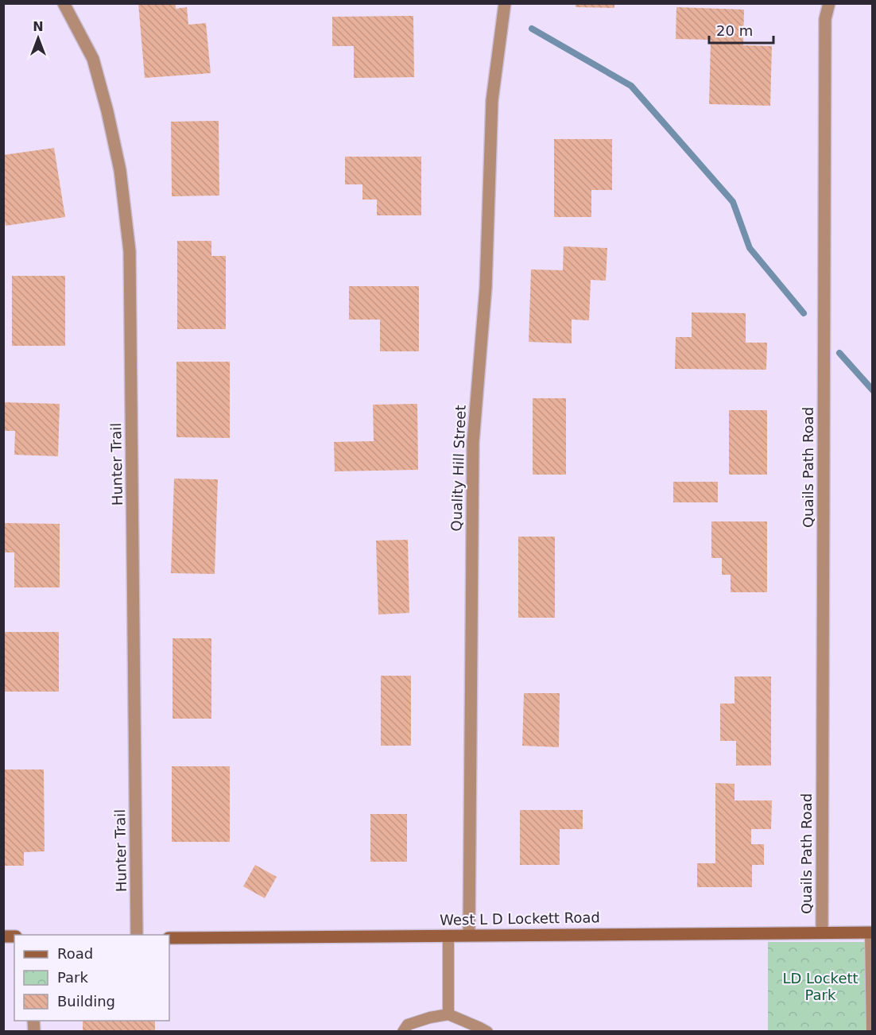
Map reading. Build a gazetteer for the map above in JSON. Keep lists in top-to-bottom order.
{
  "streets": {
    "main road": ["West L D Lockett Road"],
    "street": ["Hunter Trail", "Quails Path Road", "Quality Hill Street"]
  },
  "crossings": [
    ["Quails Path Road", "West L D Lockett Road"],
    ["Quality Hill Street", "West L D Lockett Road"]
  ],
  "parks": ["LD Lockett Park"],
  "legend": ["Road", "Park", "Building"],
  "scale_bar": "20 m",
  "north": "top"
}
